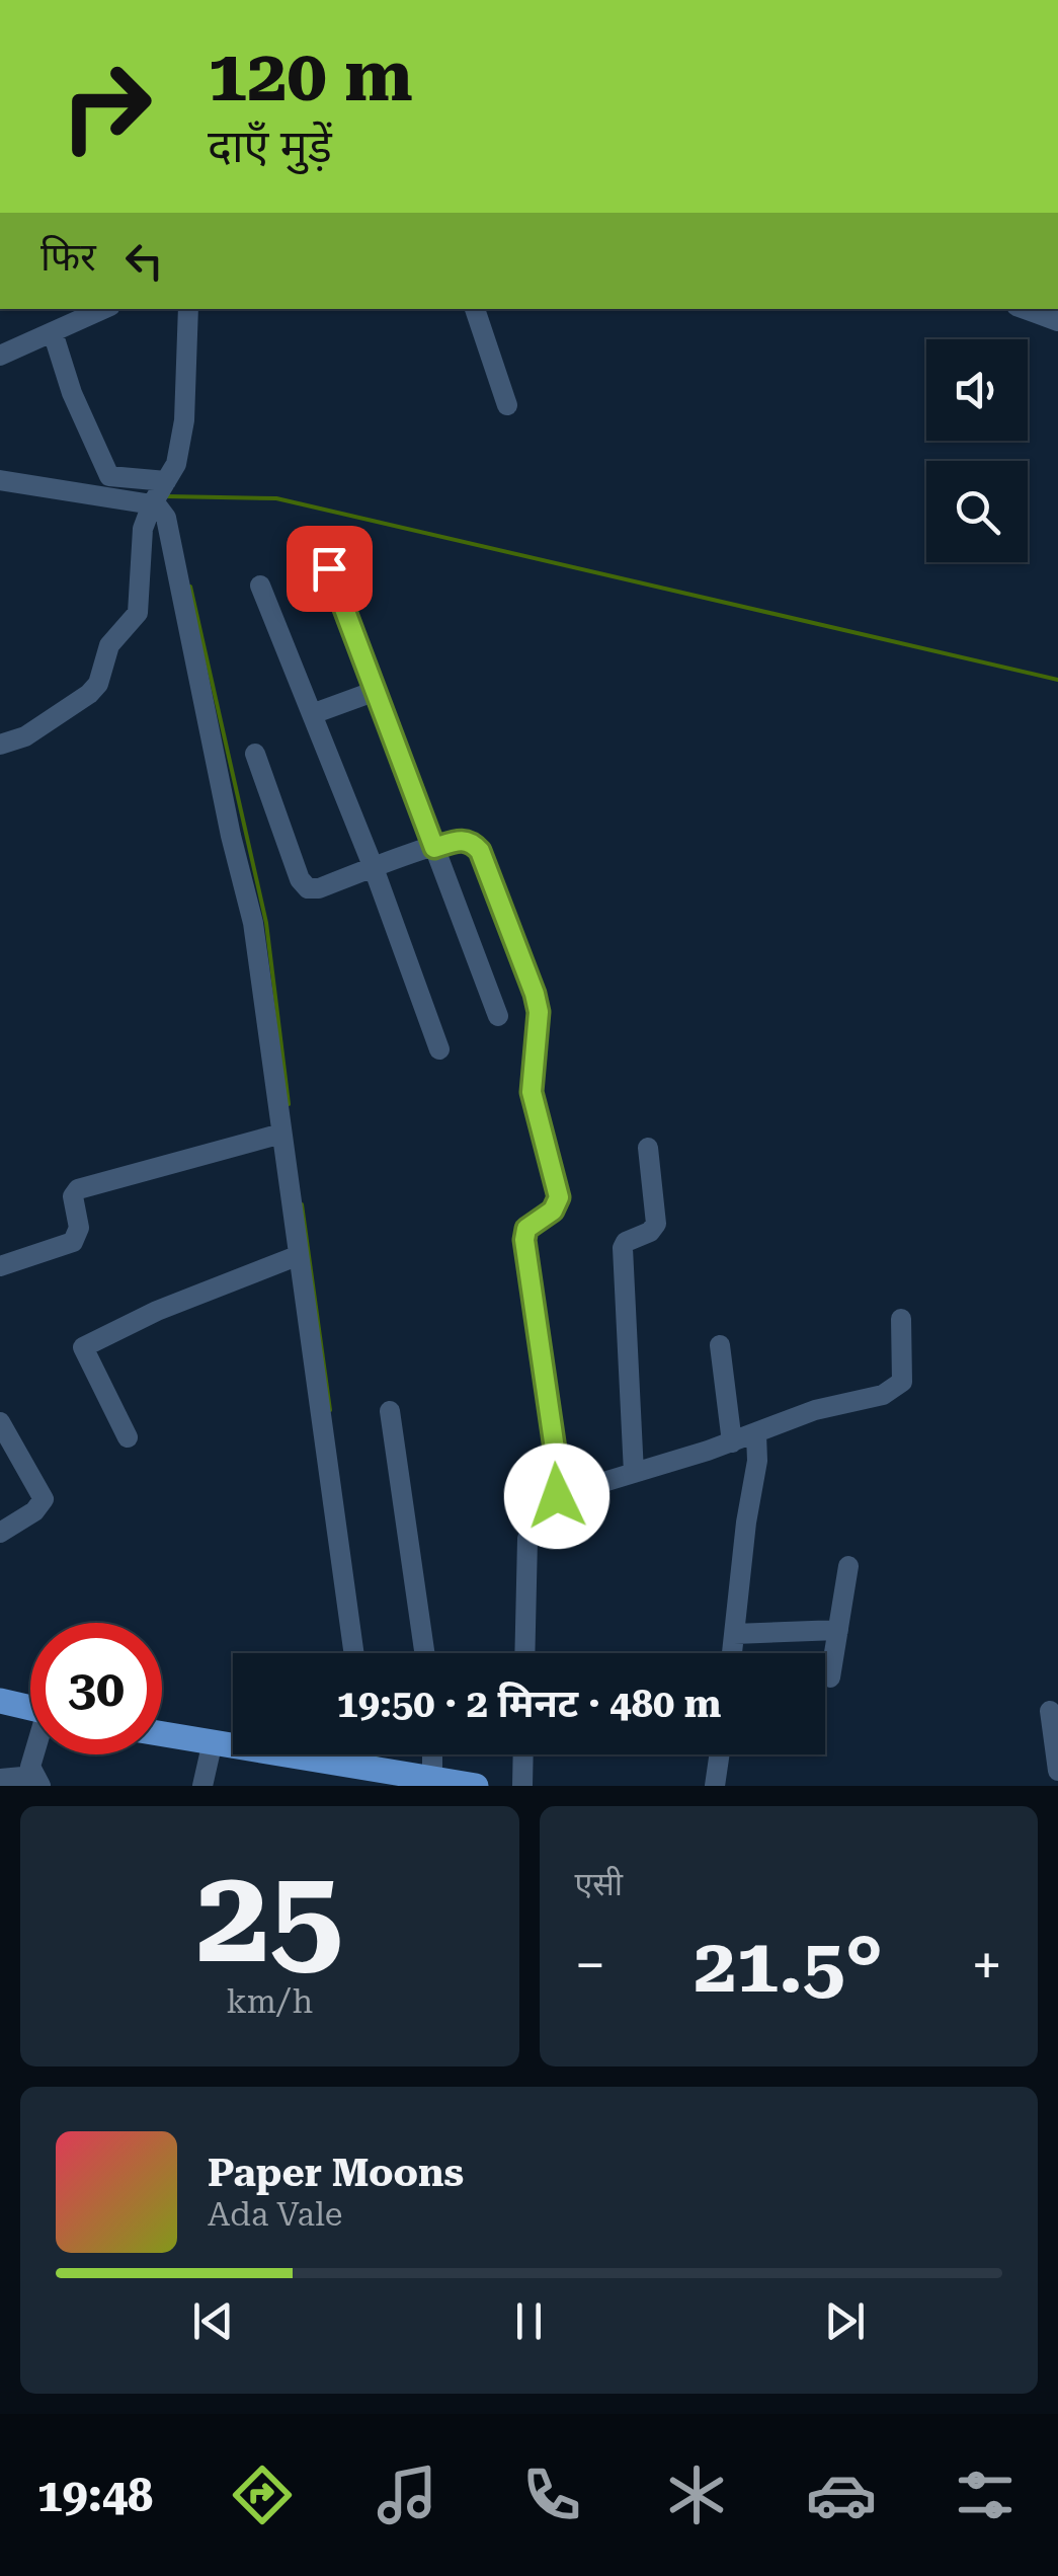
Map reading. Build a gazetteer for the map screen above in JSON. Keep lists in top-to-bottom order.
{
  "page": {
    "turn": ["120 m", "दाएँ मुड़ें"],
    "then": "फिर",
    "limit": "30",
    "trip": "19:50 · 2 मिनट · 480 m",
    "tile": [
      ["25", "km/h"],
      "एसी"
    ],
    "heat": ["−", "21.5°", "+"],
    "song": ["Paper Moons", "Ada Vale"],
    "tabs": "19:48"
  }
}
